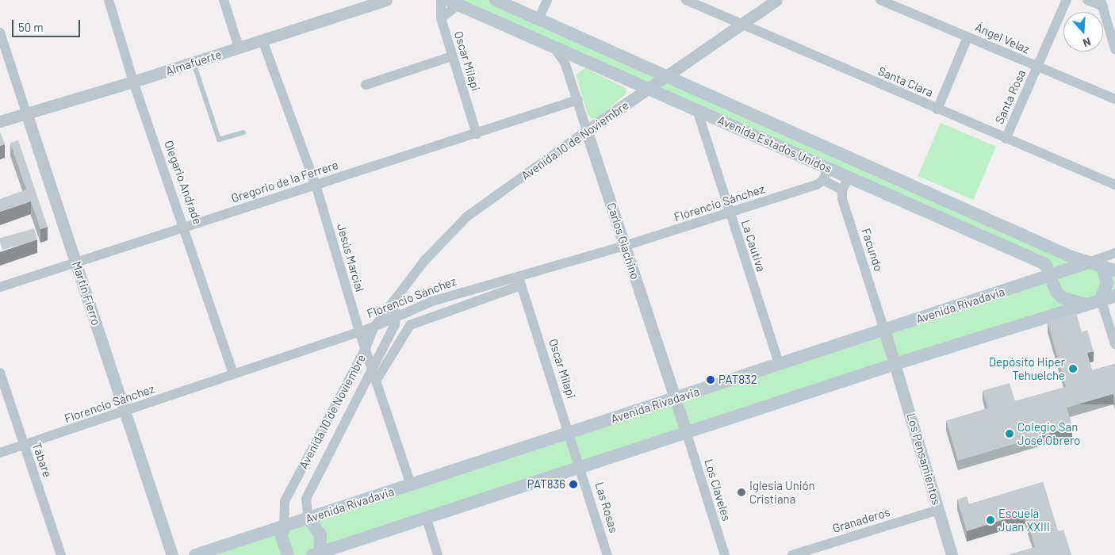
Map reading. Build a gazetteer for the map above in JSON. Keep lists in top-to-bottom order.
{
  "streets": {
    "main road": ["Avenida Estados Unidos", "Avenida Rivadavia"],
    "street": [
      "Ángel Velaz",
      "Oscar Milapi",
      "Almafuerte",
      "Santa Clara",
      "Santa Rosa",
      "Avenida 10 de Noviembre",
      "Gregorio de la Ferrere",
      "Olegario Andrade",
      "Florencio Sánchez",
      "Carlos Giachino",
      "La Cautiva",
      "Facundo",
      "Jesús Marcial",
      "Martin Fierro",
      "Los Pensamientos",
      "Tabare",
      "Los Claveles",
      "Las Rosas",
      "Granaderos"
    ]
  },
  "crossings": [
    ["Ángel Velaz", "Santa Rosa"],
    ["Oscar Milapi", "Gregorio de la Ferrere"],
    ["Oscar Milapi", "Florencio Sánchez"],
    ["Oscar Milapi", "Avenida Rivadavia"],
    ["Oscar Milapi", "Las Rosas"],
    ["Almafuerte", "Olegario Andrade"],
    ["Almafuerte", "Jesús Marcial"],
    ["Almafuerte", "Martin Fierro"],
    ["Santa Clara", "Santa Rosa"],
    ["Santa Clara", "Avenida 10 de Noviembre"],
    ["Avenida 10 de Noviembre", "Avenida Estados Unidos"],
    ["Avenida 10 de Noviembre", "Florencio Sánchez"],
    ["Avenida 10 de Noviembre", "Carlos Giachino"],
    ["Avenida 10 de Noviembre", "Jesús Marcial"],
    ["Avenida 10 de Noviembre", "Avenida Rivadavia"],
    ["Avenida Estados Unidos", "Florencio Sánchez"],
    ["Avenida Estados Unidos", "Carlos Giachino"],
    ["Avenida Estados Unidos", "La Cautiva"],
    ["Avenida Estados Unidos", "Avenida Rivadavia"],
    ["Gregorio de la Ferrere", "Olegario Andrade"],
    ["Gregorio de la Ferrere", "Carlos Giachino"],
    ["Gregorio de la Ferrere", "Jesús Marcial"],
    ["Gregorio de la Ferrere", "Martin Fierro"],
    ["Olegario Andrade", "Florencio Sánchez"],
    ["Florencio Sánchez", "Carlos Giachino"],
    ["Florencio Sánchez", "La Cautiva"],
    ["Florencio Sánchez", "Jesús Marcial"],
    ["Florencio Sánchez", "Martin Fierro"],
    ["Florencio Sánchez", "Tabare"],
    ["Carlos Giachino", "Avenida Rivadavia"],
    ["Carlos Giachino", "Los Claveles"],
    ["La Cautiva", "Avenida Rivadavia"],
    ["Facundo", "Avenida Rivadavia"],
    ["Facundo", "Los Pensamientos"],
    ["Jesús Marcial", "Avenida Rivadavia"],
    ["Avenida Rivadavia", "Los Pensamientos"],
    ["Los Pensamientos", "Granaderos"]
  ],
  "places": [
    "Depósito Hiper Tehuelche",
    "PAT832",
    "Colegio San José Obrero",
    "PAT836",
    "Iglesia Unión Cristiana",
    "Escuela Juan XXIII"
  ],
  "scale_bar": "50 m",
  "north": "bottom"
}
